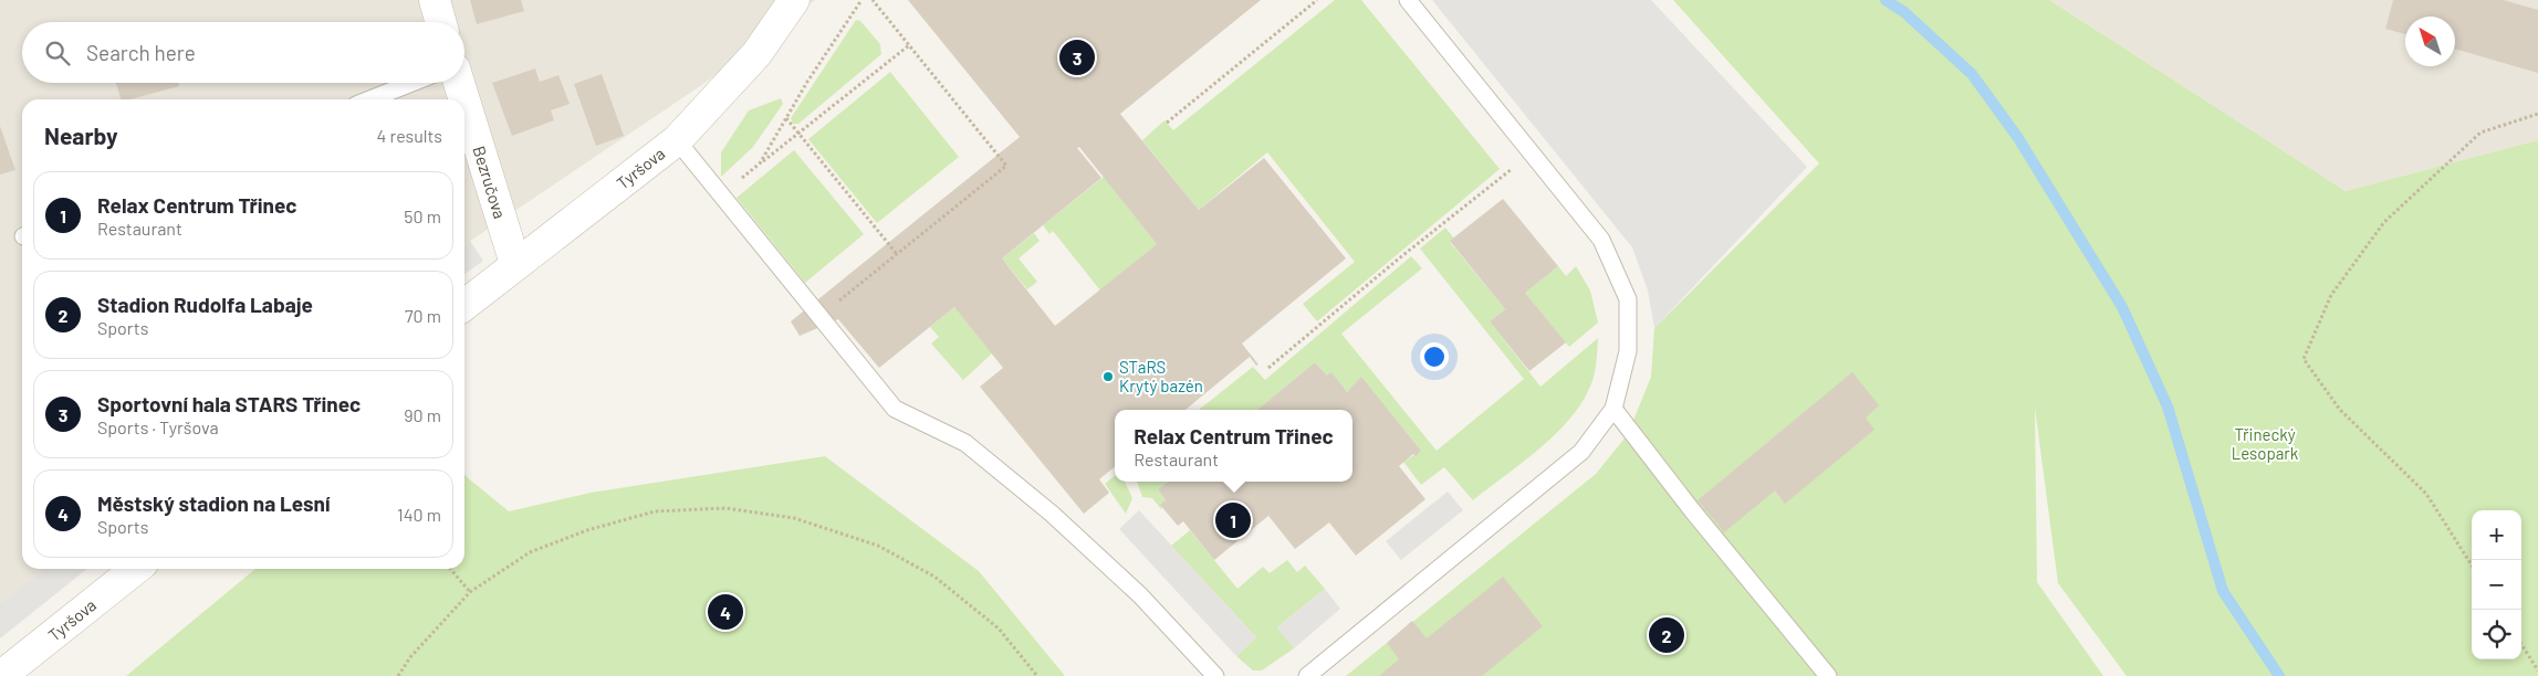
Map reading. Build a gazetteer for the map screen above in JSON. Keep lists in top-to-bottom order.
{
  "streets": {
    "street": ["Tyršova", "Bezručova"]
  },
  "crossings": [
    ["Tyršova", "Bezručova"]
  ],
  "parks": ["Třinecký Lesopark"],
  "places": ["STaRS Krytý bazén"],
  "north": "top left",
  "page": {
    "search": "Search here",
    "pins": [
      "3",
      "1",
      "4",
      "2"
    ],
    "heading": ["Nearby", "4 results"],
    "list": [
      {
        "mark": "1",
        "name": "Relax Centrum Třinec",
        "note": "Restaurant",
        "value": "50 m"
      },
      {
        "mark": "2",
        "name": "Stadion Rudolfa Labaje",
        "note": "Sports",
        "value": "70 m"
      },
      {
        "mark": "3",
        "name": "Sportovní hala STARS Třinec",
        "note": "Sports · Tyršova",
        "value": "90 m"
      },
      {
        "mark": "4",
        "name": "Městský stadion na Lesní",
        "note": "Sports",
        "value": "140 m"
      }
    ],
    "popup": ["Relax Centrum Třinec", "Restaurant"],
    "map_buttons": ["+", "−"]
  }
}
